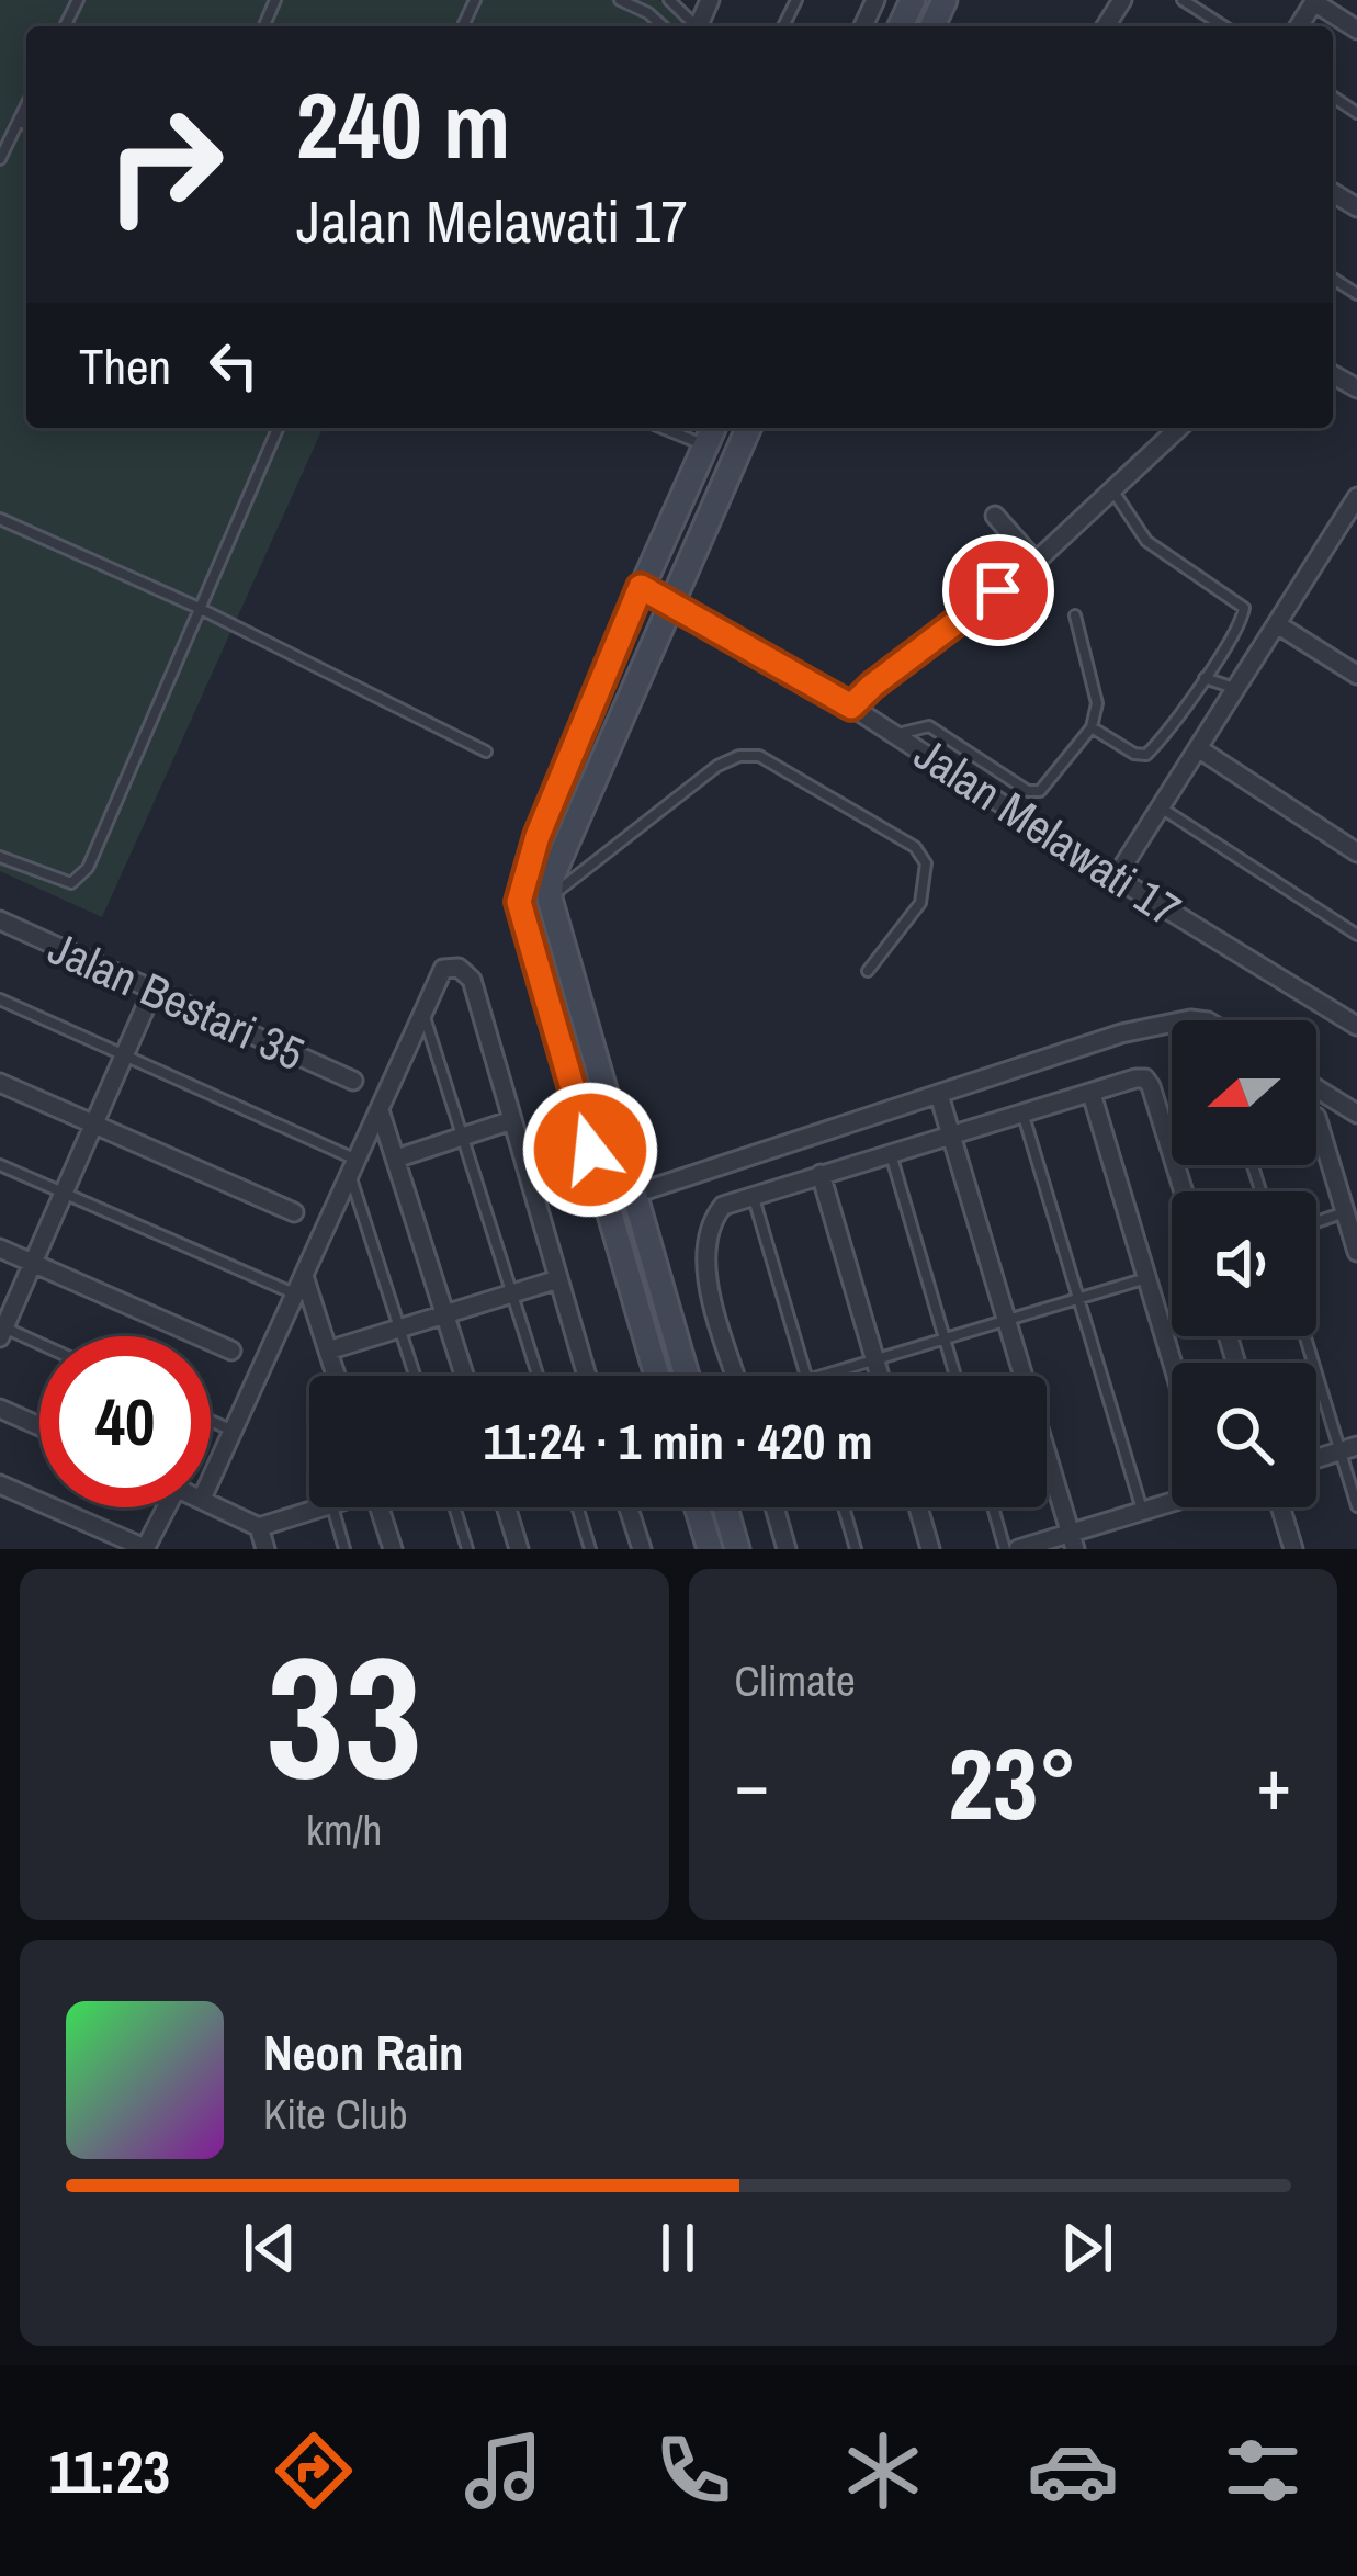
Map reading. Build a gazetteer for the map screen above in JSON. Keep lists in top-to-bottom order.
{
  "streets": {
    "street": ["Jalan Melawati 17", "Jalan Bestari 35"]
  },
  "north": "left",
  "page": {
    "turn": ["240 m", "Jalan Melawati 17"],
    "then": "Then",
    "limit": "40",
    "trip": "11:24 · 1 min · 420 m",
    "tile": [
      ["33", "km/h"],
      "Climate"
    ],
    "heat": ["−", "23°", "+"],
    "song": ["Neon Rain", "Kite Club"],
    "tabs": "11:23"
  }
}
